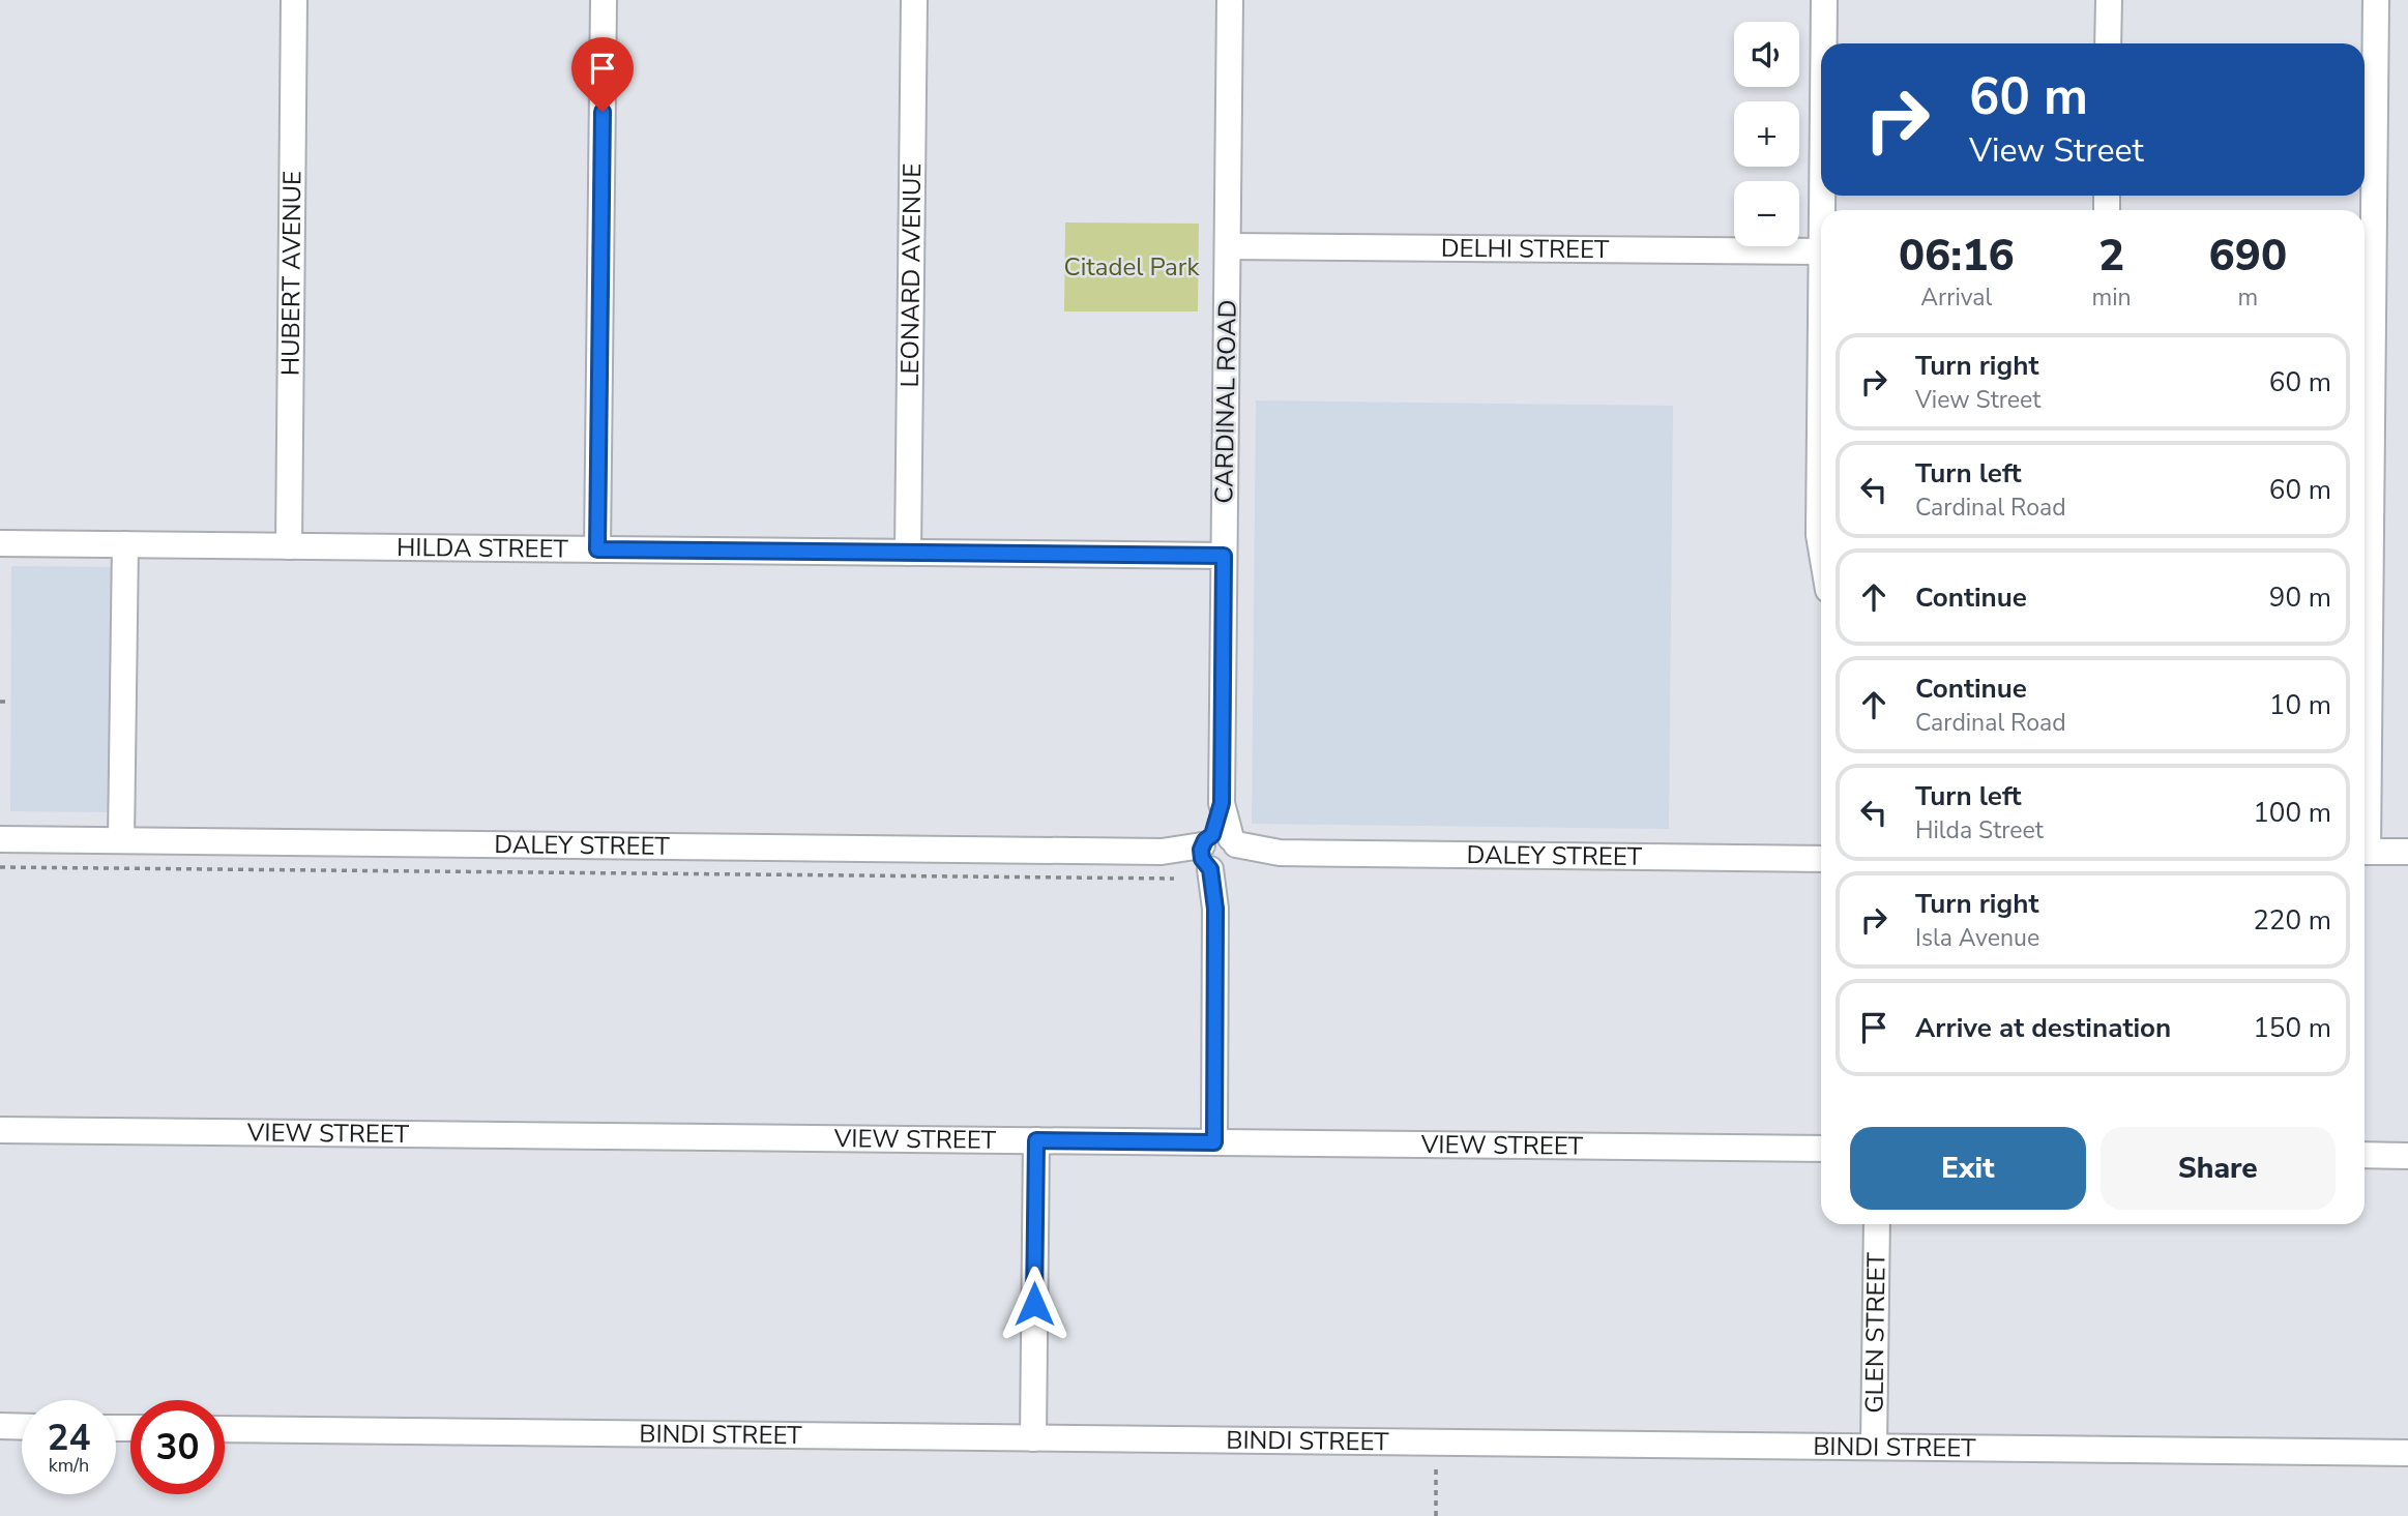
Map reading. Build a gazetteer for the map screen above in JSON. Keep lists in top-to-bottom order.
{
  "streets": {
    "street": [
      "DELHI STREET",
      "HUBERT AVENUE",
      "LEONARD AVENUE",
      "CARDINAL ROAD",
      "HILDA STREET",
      "DALEY STREET",
      "VIEW STREET",
      "GLEN STREET",
      "BINDI STREET"
    ]
  },
  "crossings": [
    ["DELHI STREET", "CARDINAL ROAD"],
    ["HUBERT AVENUE", "HILDA STREET"],
    ["LEONARD AVENUE", "HILDA STREET"],
    ["CARDINAL ROAD", "HILDA STREET"],
    ["CARDINAL ROAD", "DALEY STREET"],
    ["CARDINAL ROAD", "VIEW STREET"],
    ["GLEN STREET", "BINDI STREET"]
  ],
  "parks": ["Citadel Park"],
  "page": {
    "map_buttons": ["+", "−"],
    "turn": ["60 m", "View Street"],
    "eta": [
      "06:16",
      "Arrival",
      "2",
      "min",
      "690",
      "m"
    ],
    "list": [
      {
        "name": "Turn right",
        "note": "View Street",
        "value": "60 m"
      },
      {
        "name": "Turn left",
        "note": "Cardinal Road",
        "value": "60 m"
      },
      {
        "name": "Continue",
        "value": "90 m"
      },
      {
        "name": "Continue",
        "note": "Cardinal Road",
        "value": "10 m"
      },
      {
        "name": "Turn left",
        "note": "Hilda Street",
        "value": "100 m"
      },
      {
        "name": "Turn right",
        "note": "Isla Avenue",
        "value": "220 m"
      },
      {
        "name": "Arrive at destination",
        "value": "150 m"
      }
    ],
    "buttons": ["Exit", "Share"],
    "speed": "24 km/h",
    "limit": "30"
  }
}
